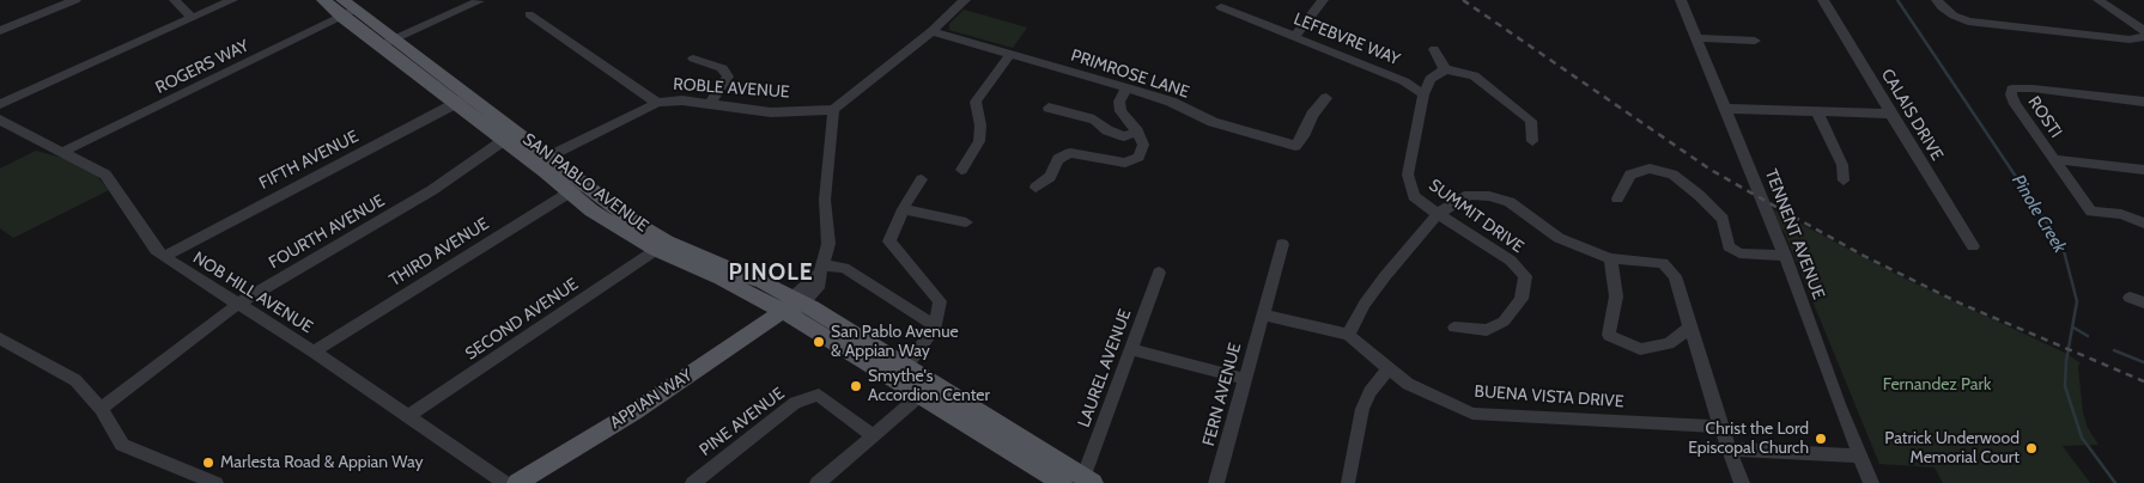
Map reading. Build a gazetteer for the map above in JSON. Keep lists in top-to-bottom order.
{
  "streets": {
    "main road": ["SAN PABLO AVENUE", "APPIAN WAY"],
    "street": [
      "LEFEBVRE WAY",
      "ROGERS WAY",
      "PRIMROSE LANE",
      "ROBLE AVENUE",
      "CALAIS DRIVE",
      "ROSTI",
      "FIFTH AVENUE",
      "SUMMIT DRIVE",
      "FOURTH AVENUE",
      "TENNENT AVENUE",
      "THIRD AVENUE",
      "NOB HILL AVENUE",
      "SECOND AVENUE",
      "LAUREL AVENUE",
      "FERN AVENUE",
      "BUENA VISTA DRIVE",
      "PINE AVENUE"
    ]
  },
  "crossings": [
    ["LEFEBVRE WAY", "SUMMIT DRIVE"],
    ["ROGERS WAY", "SAN PABLO AVENUE"],
    ["ROGERS WAY", "NOB HILL AVENUE"],
    ["ROBLE AVENUE", "SAN PABLO AVENUE"],
    ["FIFTH AVENUE", "SAN PABLO AVENUE"],
    ["FIFTH AVENUE", "NOB HILL AVENUE"],
    ["SAN PABLO AVENUE", "FOURTH AVENUE"],
    ["SAN PABLO AVENUE", "THIRD AVENUE"],
    ["SAN PABLO AVENUE", "SECOND AVENUE"],
    ["SAN PABLO AVENUE", "LAUREL AVENUE"],
    ["SAN PABLO AVENUE", "APPIAN WAY"],
    ["FOURTH AVENUE", "NOB HILL AVENUE"],
    ["THIRD AVENUE", "NOB HILL AVENUE"],
    ["NOB HILL AVENUE", "SECOND AVENUE"]
  ],
  "districts": ["PINOLE"],
  "water": ["Pinole Creek"],
  "parks": ["Fernandez Park"],
  "places": [
    "San Pablo Avenue & Appian Way",
    "Smythe's Accordion Center",
    "Christ the Lord Episcopal Church",
    "Patrick Underwood Memorial Court",
    "Marlesta Road & Appian Way"
  ]
}
